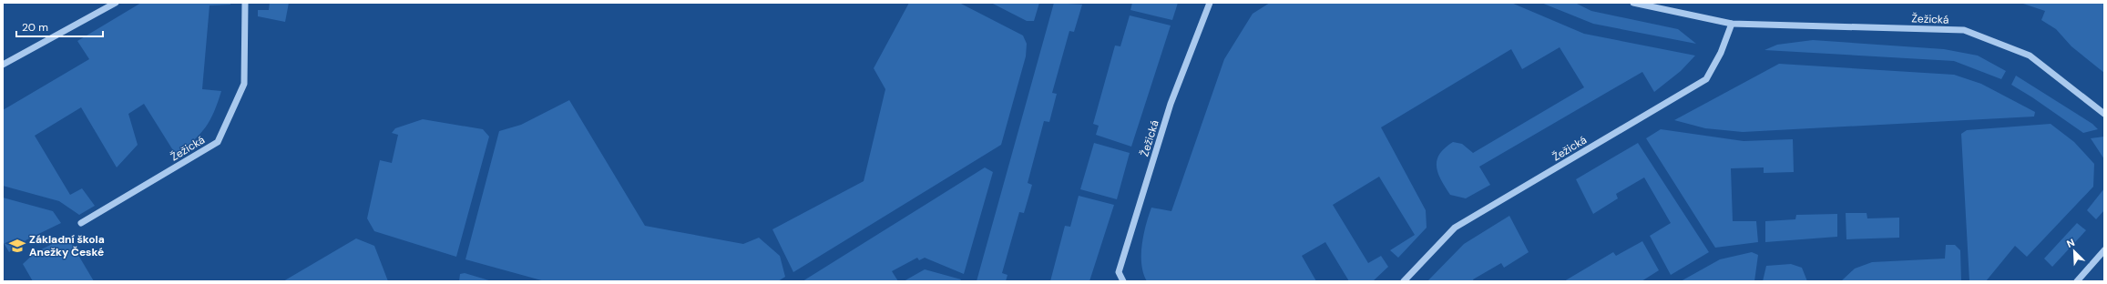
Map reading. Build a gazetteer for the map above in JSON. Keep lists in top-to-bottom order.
{
  "streets": {
    "street": ["Žežická"]
  },
  "places": {
    "school or university": ["Základní škola Anežky České"]
  },
  "scale_bar": "20 m",
  "north": "top left"
}
